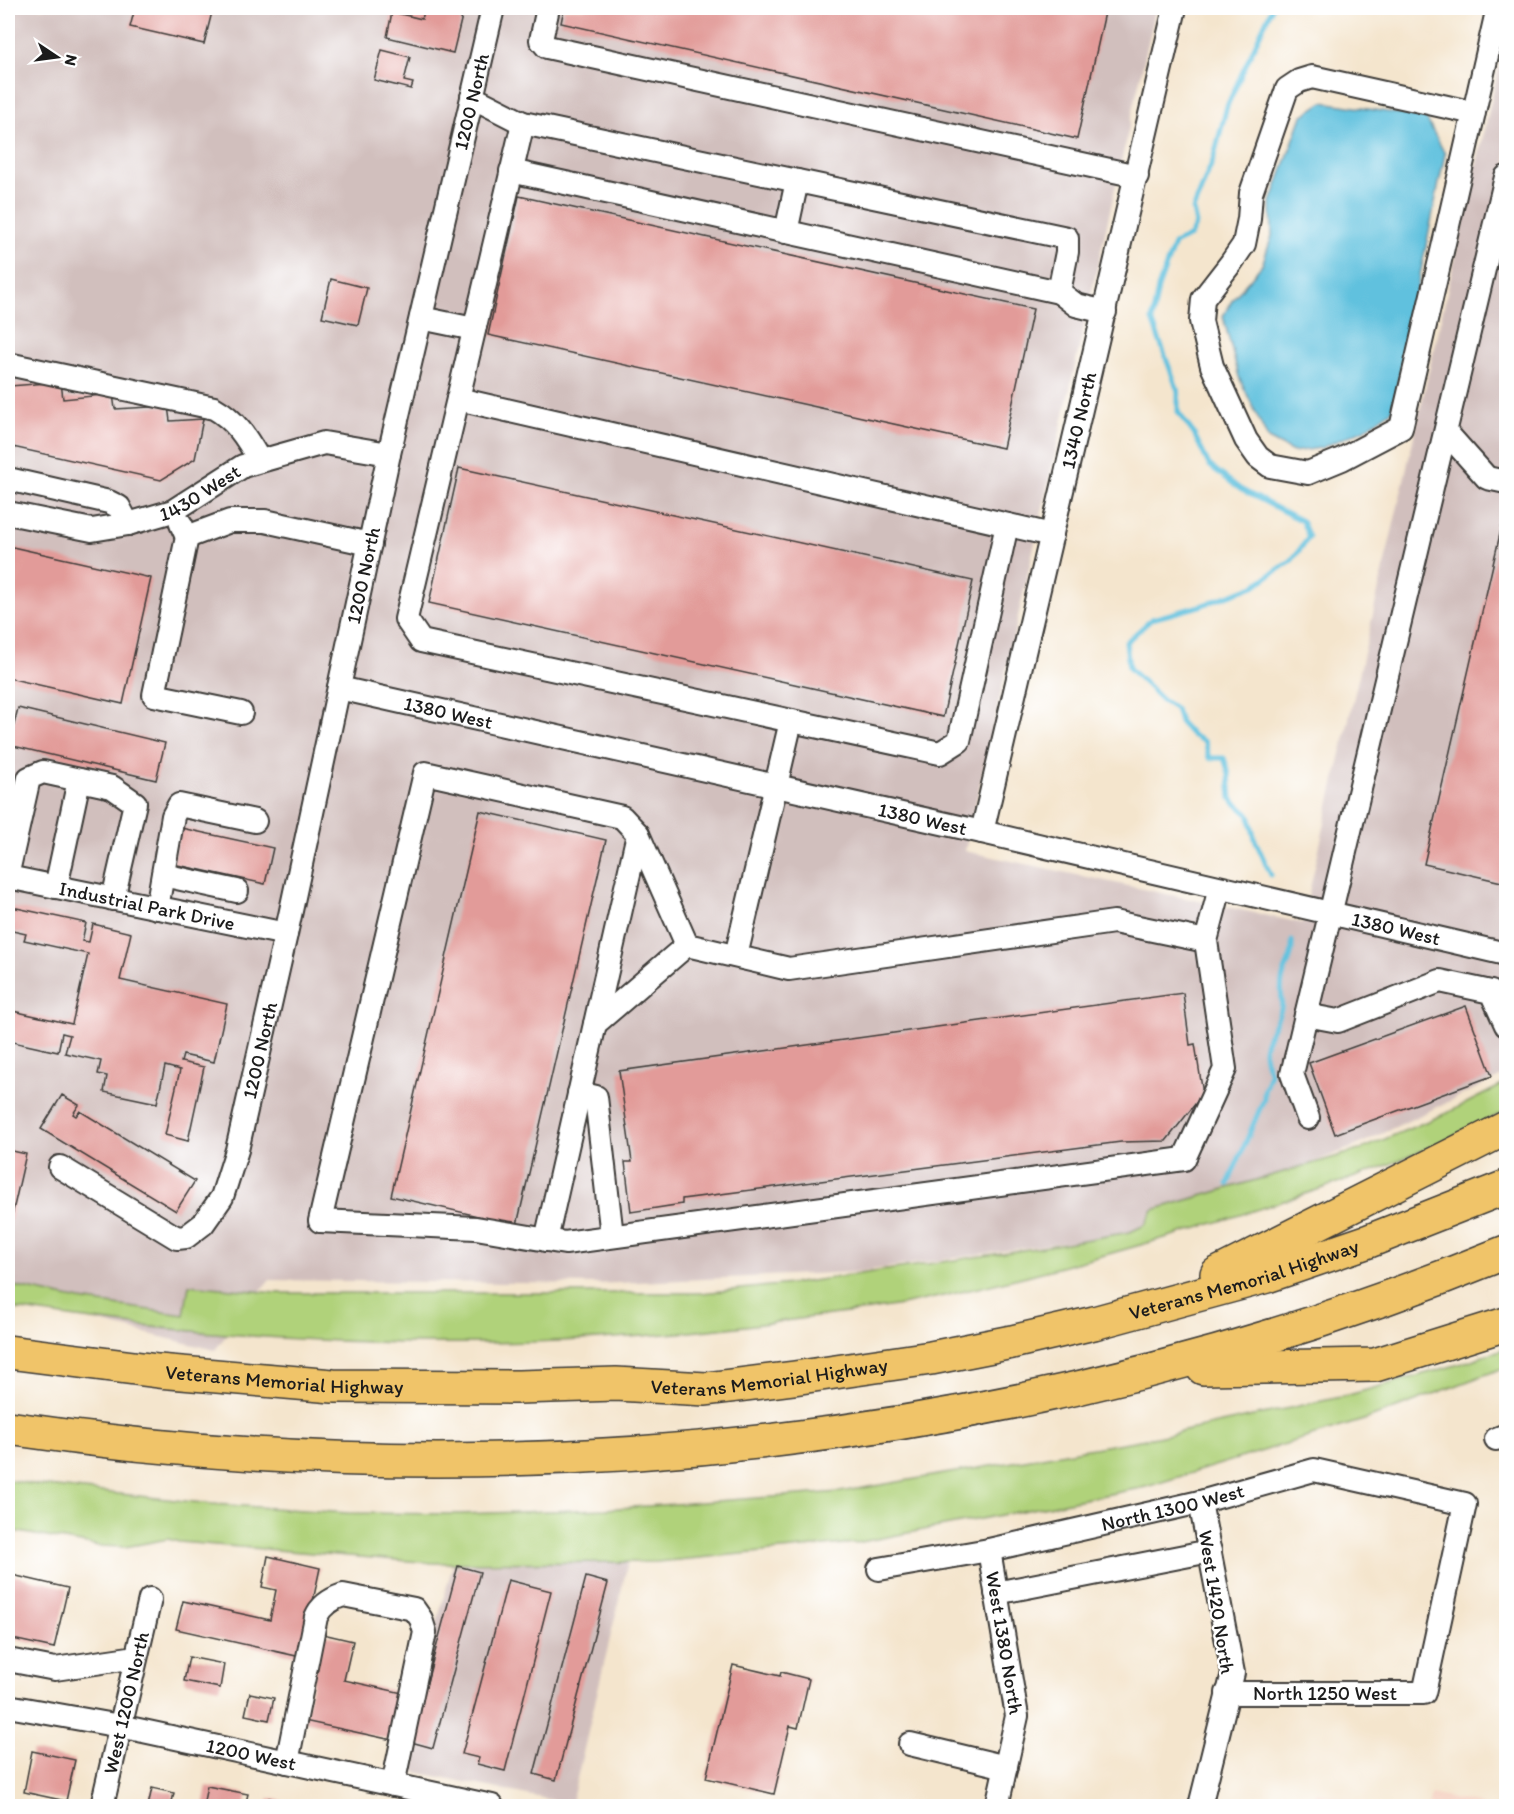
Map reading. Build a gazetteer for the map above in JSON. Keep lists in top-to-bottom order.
{
  "streets": {
    "highway": ["Veterans Memorial Highway"],
    "street": [
      "1200 North",
      "1340 North",
      "1430 West",
      "1380 West",
      "Industrial Park Drive",
      "North 1300 West",
      "West 1420 North",
      "West 1380 North",
      "North 1250 West",
      "West 1200 North",
      "1200 West"
    ]
  },
  "crossings": [
    ["1200 North", "1430 West"],
    ["1200 North", "1380 West"],
    ["1200 North", "Industrial Park Drive"],
    ["1340 North", "1380 West"],
    ["North 1300 West", "West 1420 North"],
    ["North 1300 West", "West 1380 North"],
    ["North 1300 West", "North 1250 West"],
    ["West 1420 North", "North 1250 West"],
    ["West 1200 North", "1200 West"]
  ],
  "north": "right"
}
